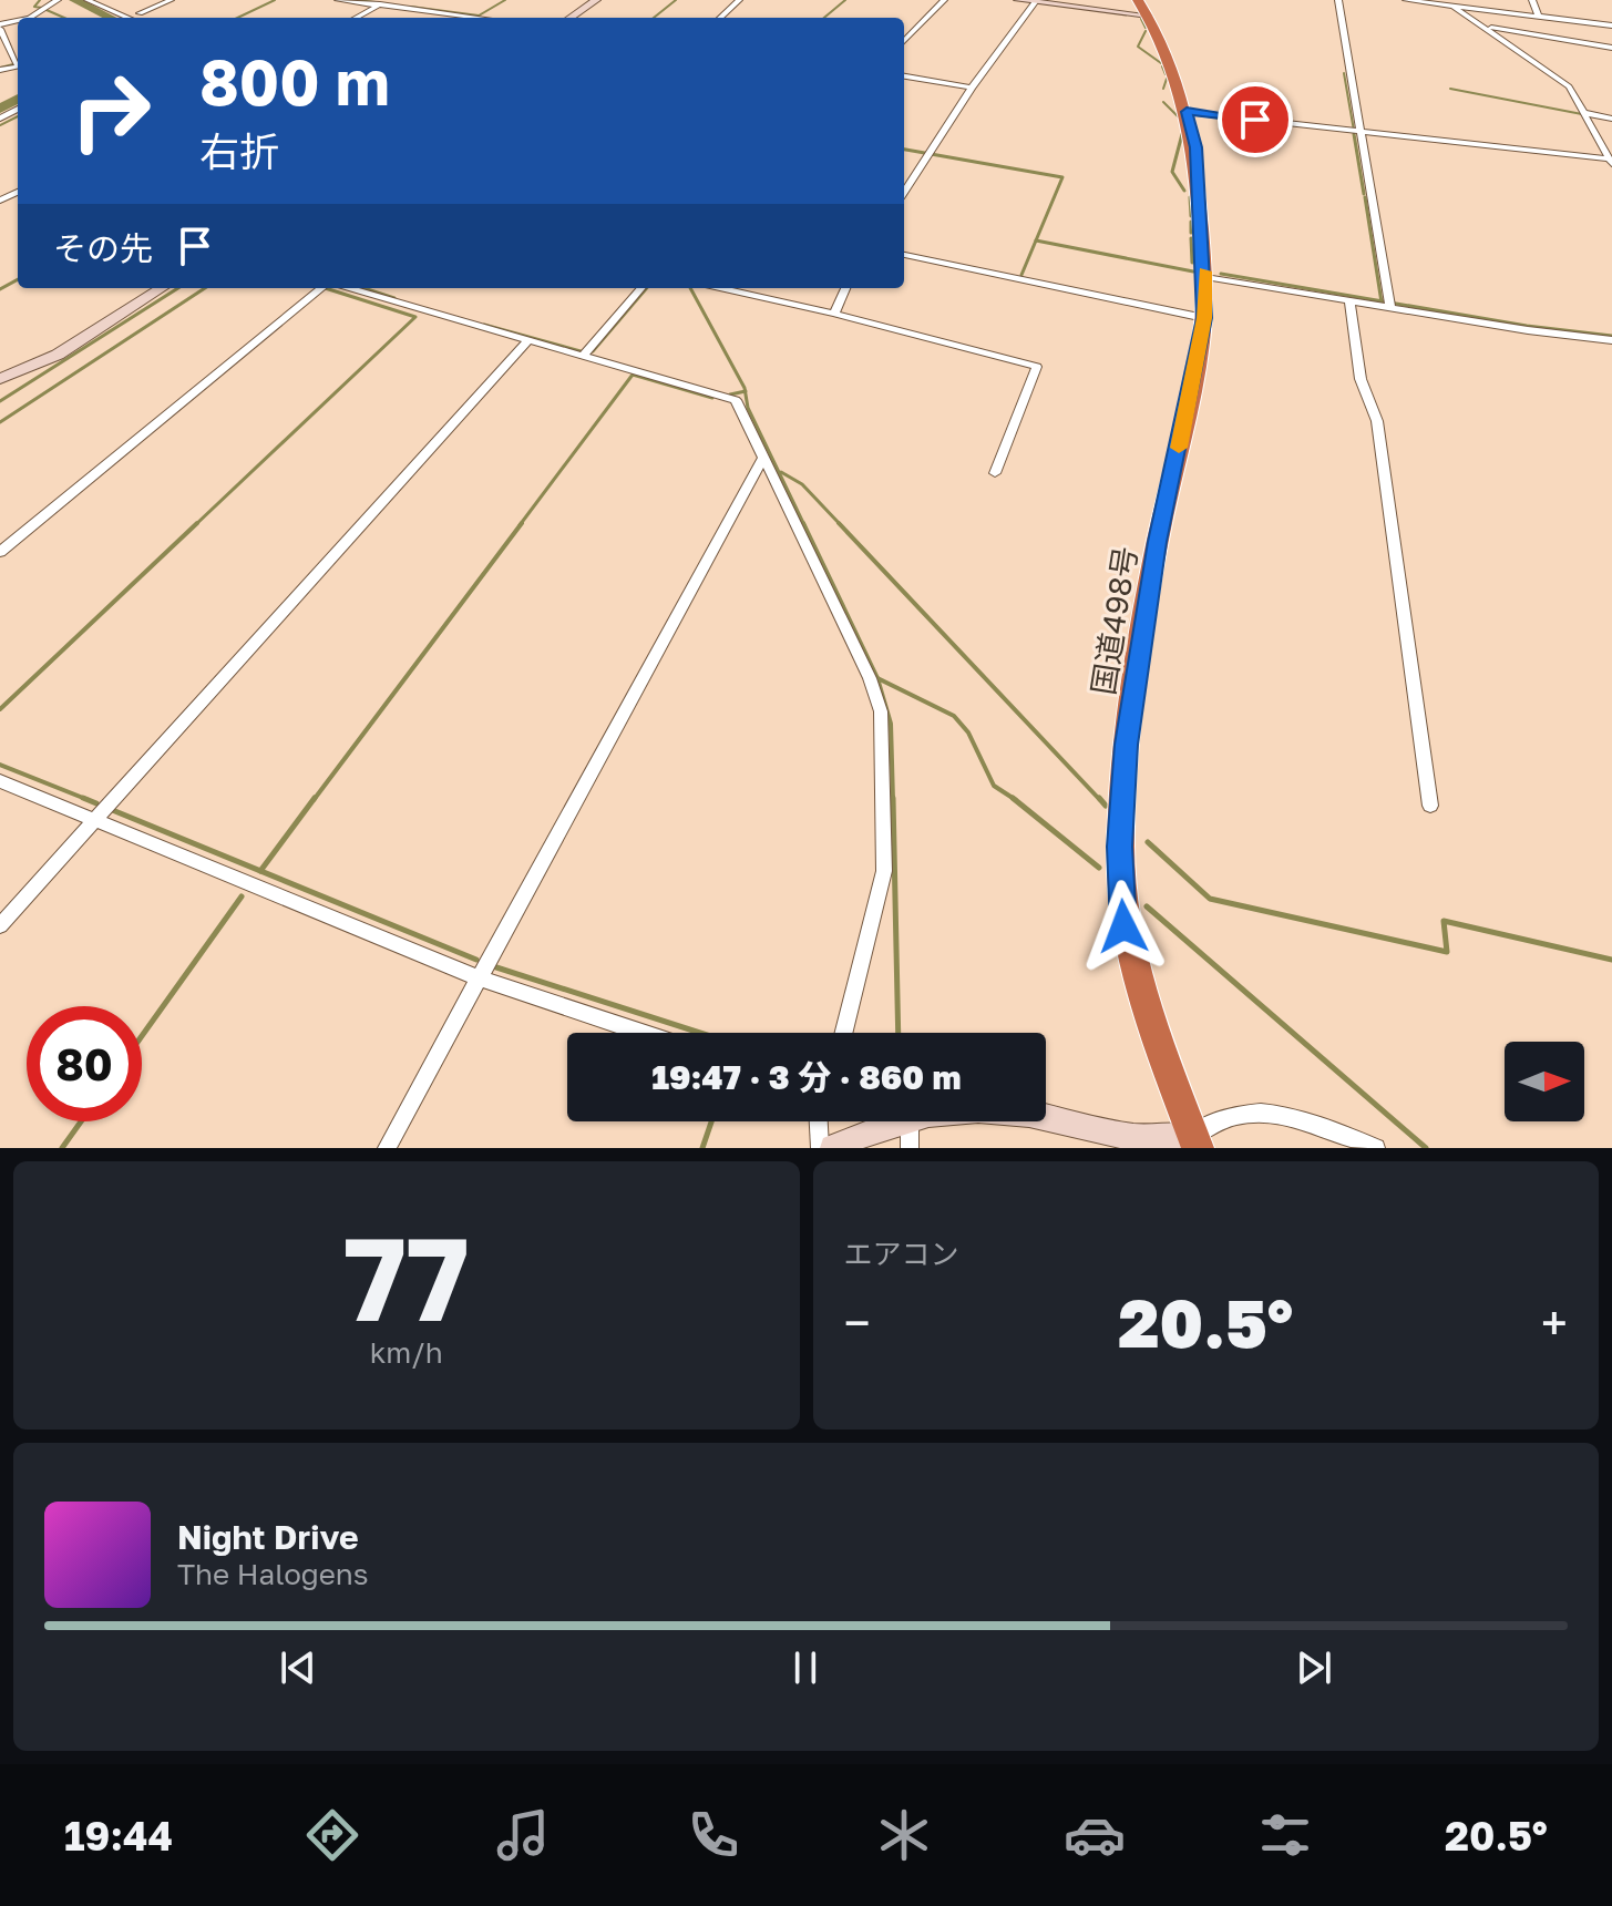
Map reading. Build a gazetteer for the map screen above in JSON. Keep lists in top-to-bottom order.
{
  "streets": {
    "highway": ["国道498号"]
  },
  "north": "right",
  "page": {
    "turn": ["800 m", "右折"],
    "then": "その先",
    "limit": "80",
    "trip": "19:47 · 3 分 · 860 m",
    "tile": [
      ["77", "km/h"],
      "エアコン"
    ],
    "heat": ["−", "20.5°", "+"],
    "song": ["Night Drive", "The Halogens"],
    "tabs": ["19:44", "20.5°"]
  }
}
